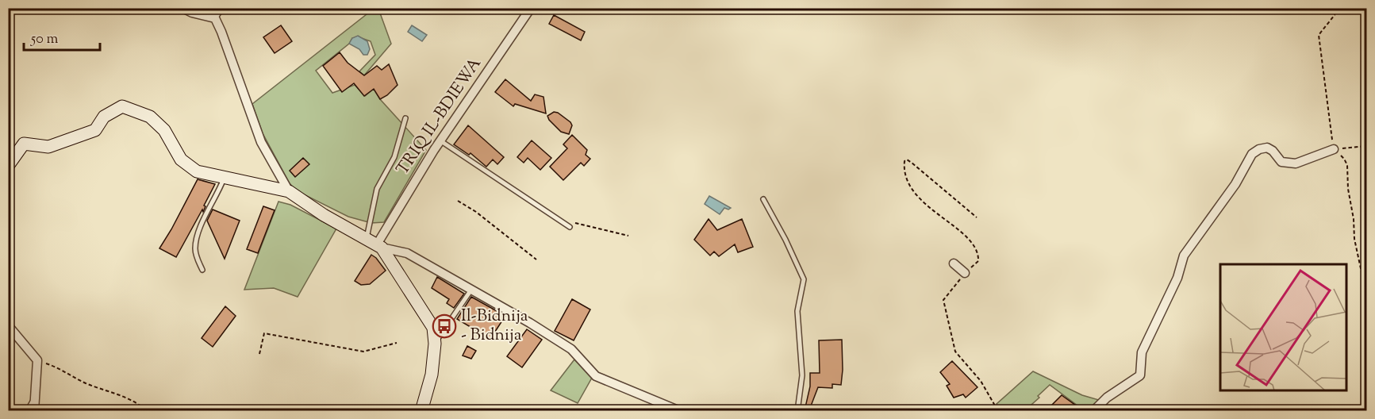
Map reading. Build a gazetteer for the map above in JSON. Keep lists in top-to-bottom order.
{
  "streets": {
    "street": ["TRIQ IL-BDIEWA"]
  },
  "places": {
    "bus stop": ["Il-Bidnija - Bidnija"]
  },
  "scale_bar": "50 m"
}
